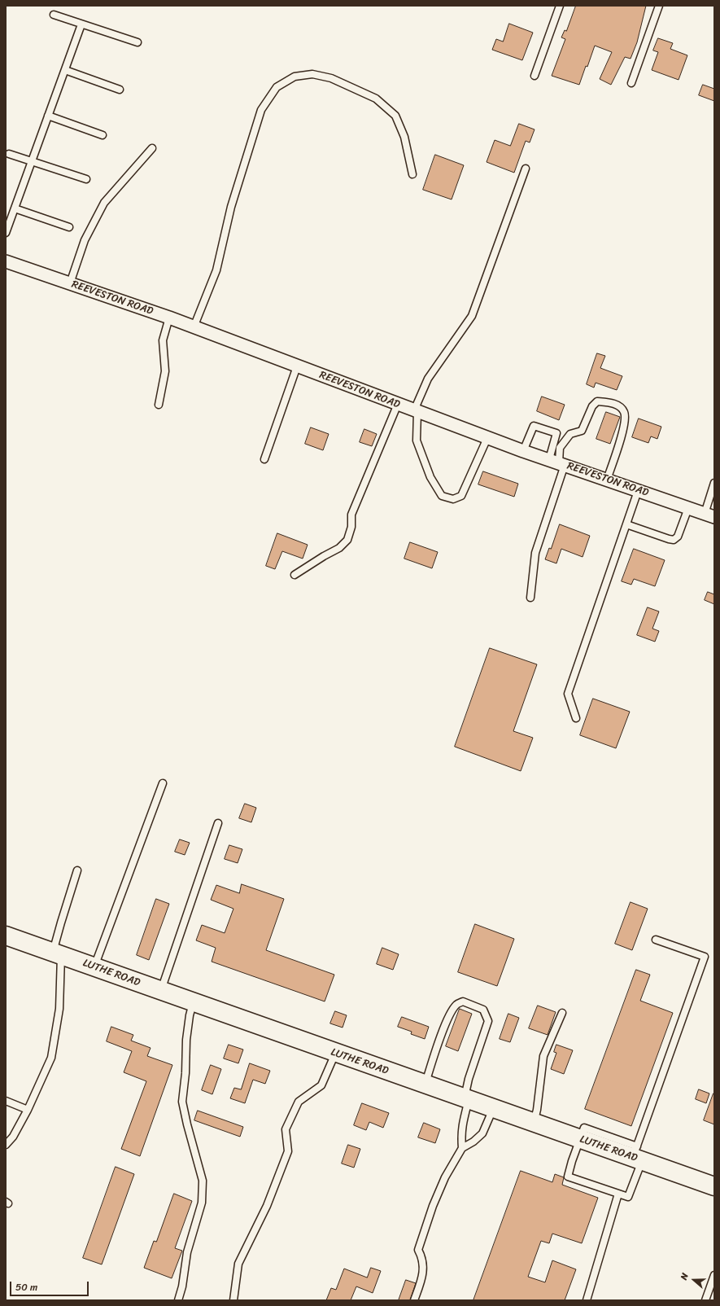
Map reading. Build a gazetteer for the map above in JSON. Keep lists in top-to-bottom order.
{
  "streets": {
    "street": ["REEVESTON ROAD", "LUTHE ROAD"]
  },
  "scale_bar": "50 m",
  "north": "left"
}
